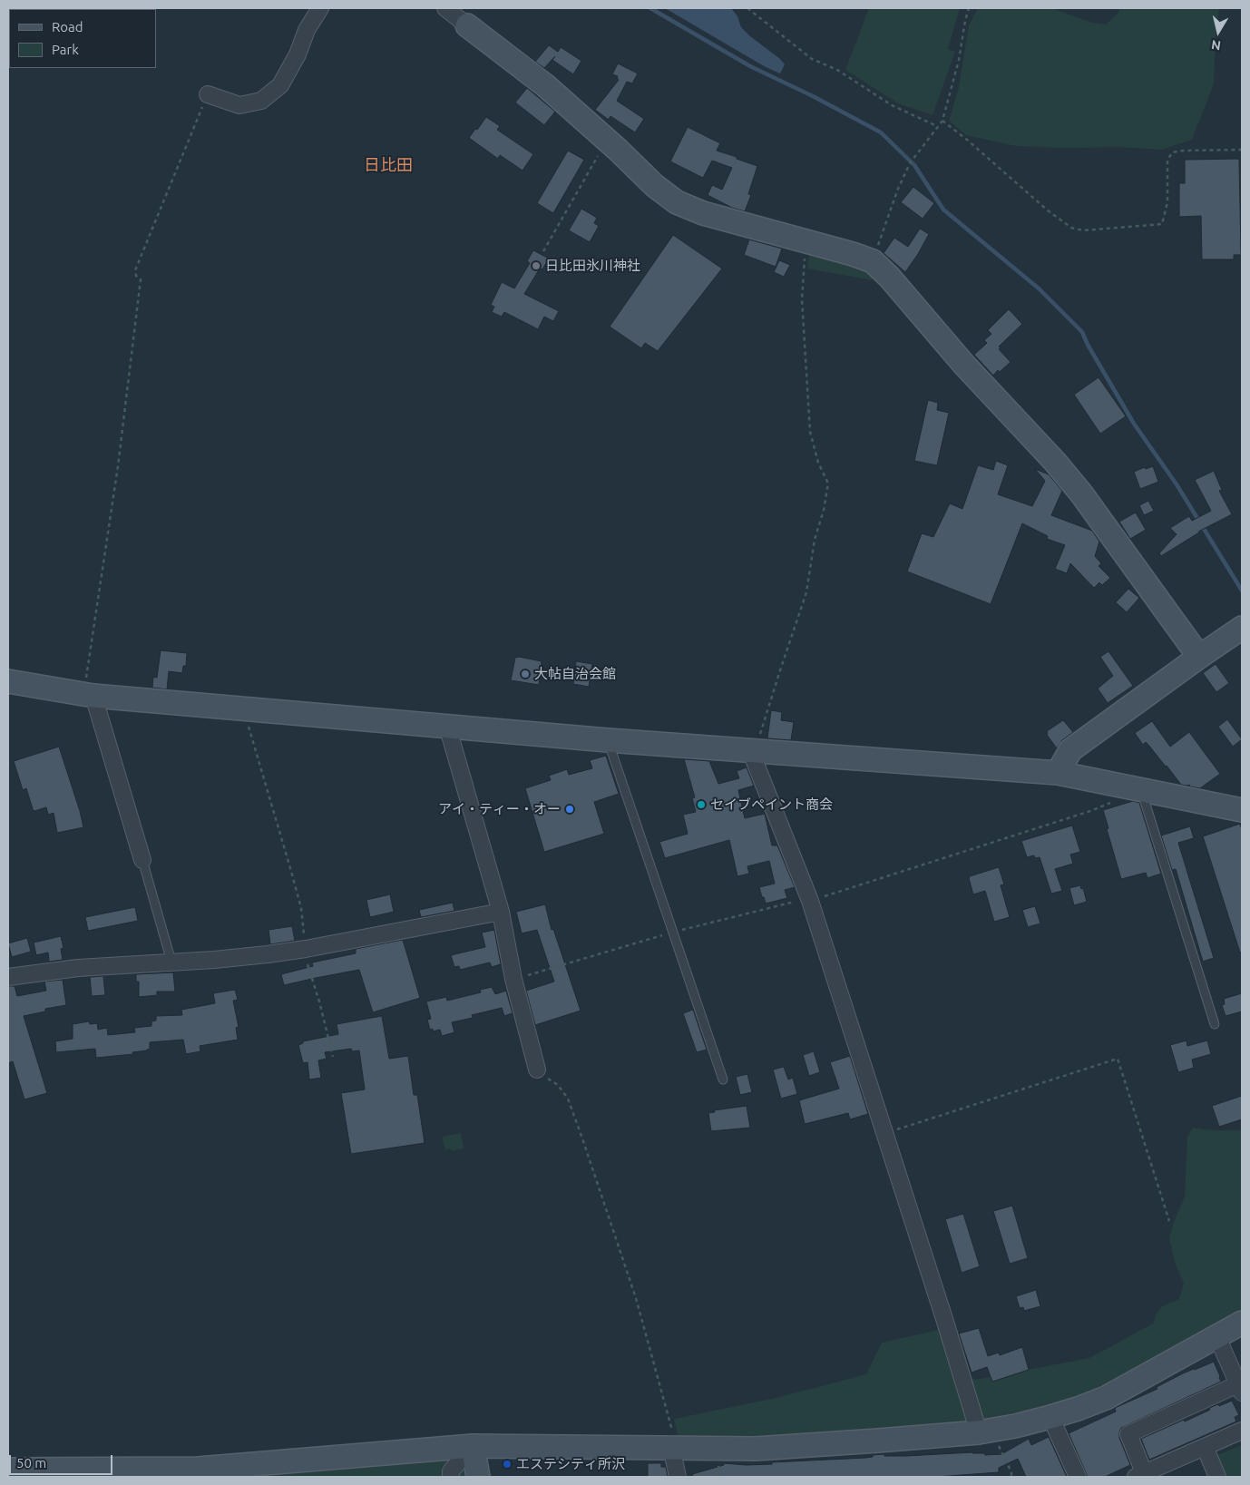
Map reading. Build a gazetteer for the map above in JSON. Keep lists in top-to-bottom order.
{
  "districts": ["日比田"],
  "places": [
    "日比田氷川神社",
    "大帖自治会館",
    "セイブペイント商会",
    "アイ・ティー・オー",
    "エステシティ所沢"
  ],
  "legend": ["Road", "Park"],
  "scale_bar": "50 m",
  "north": "bottom"
}
